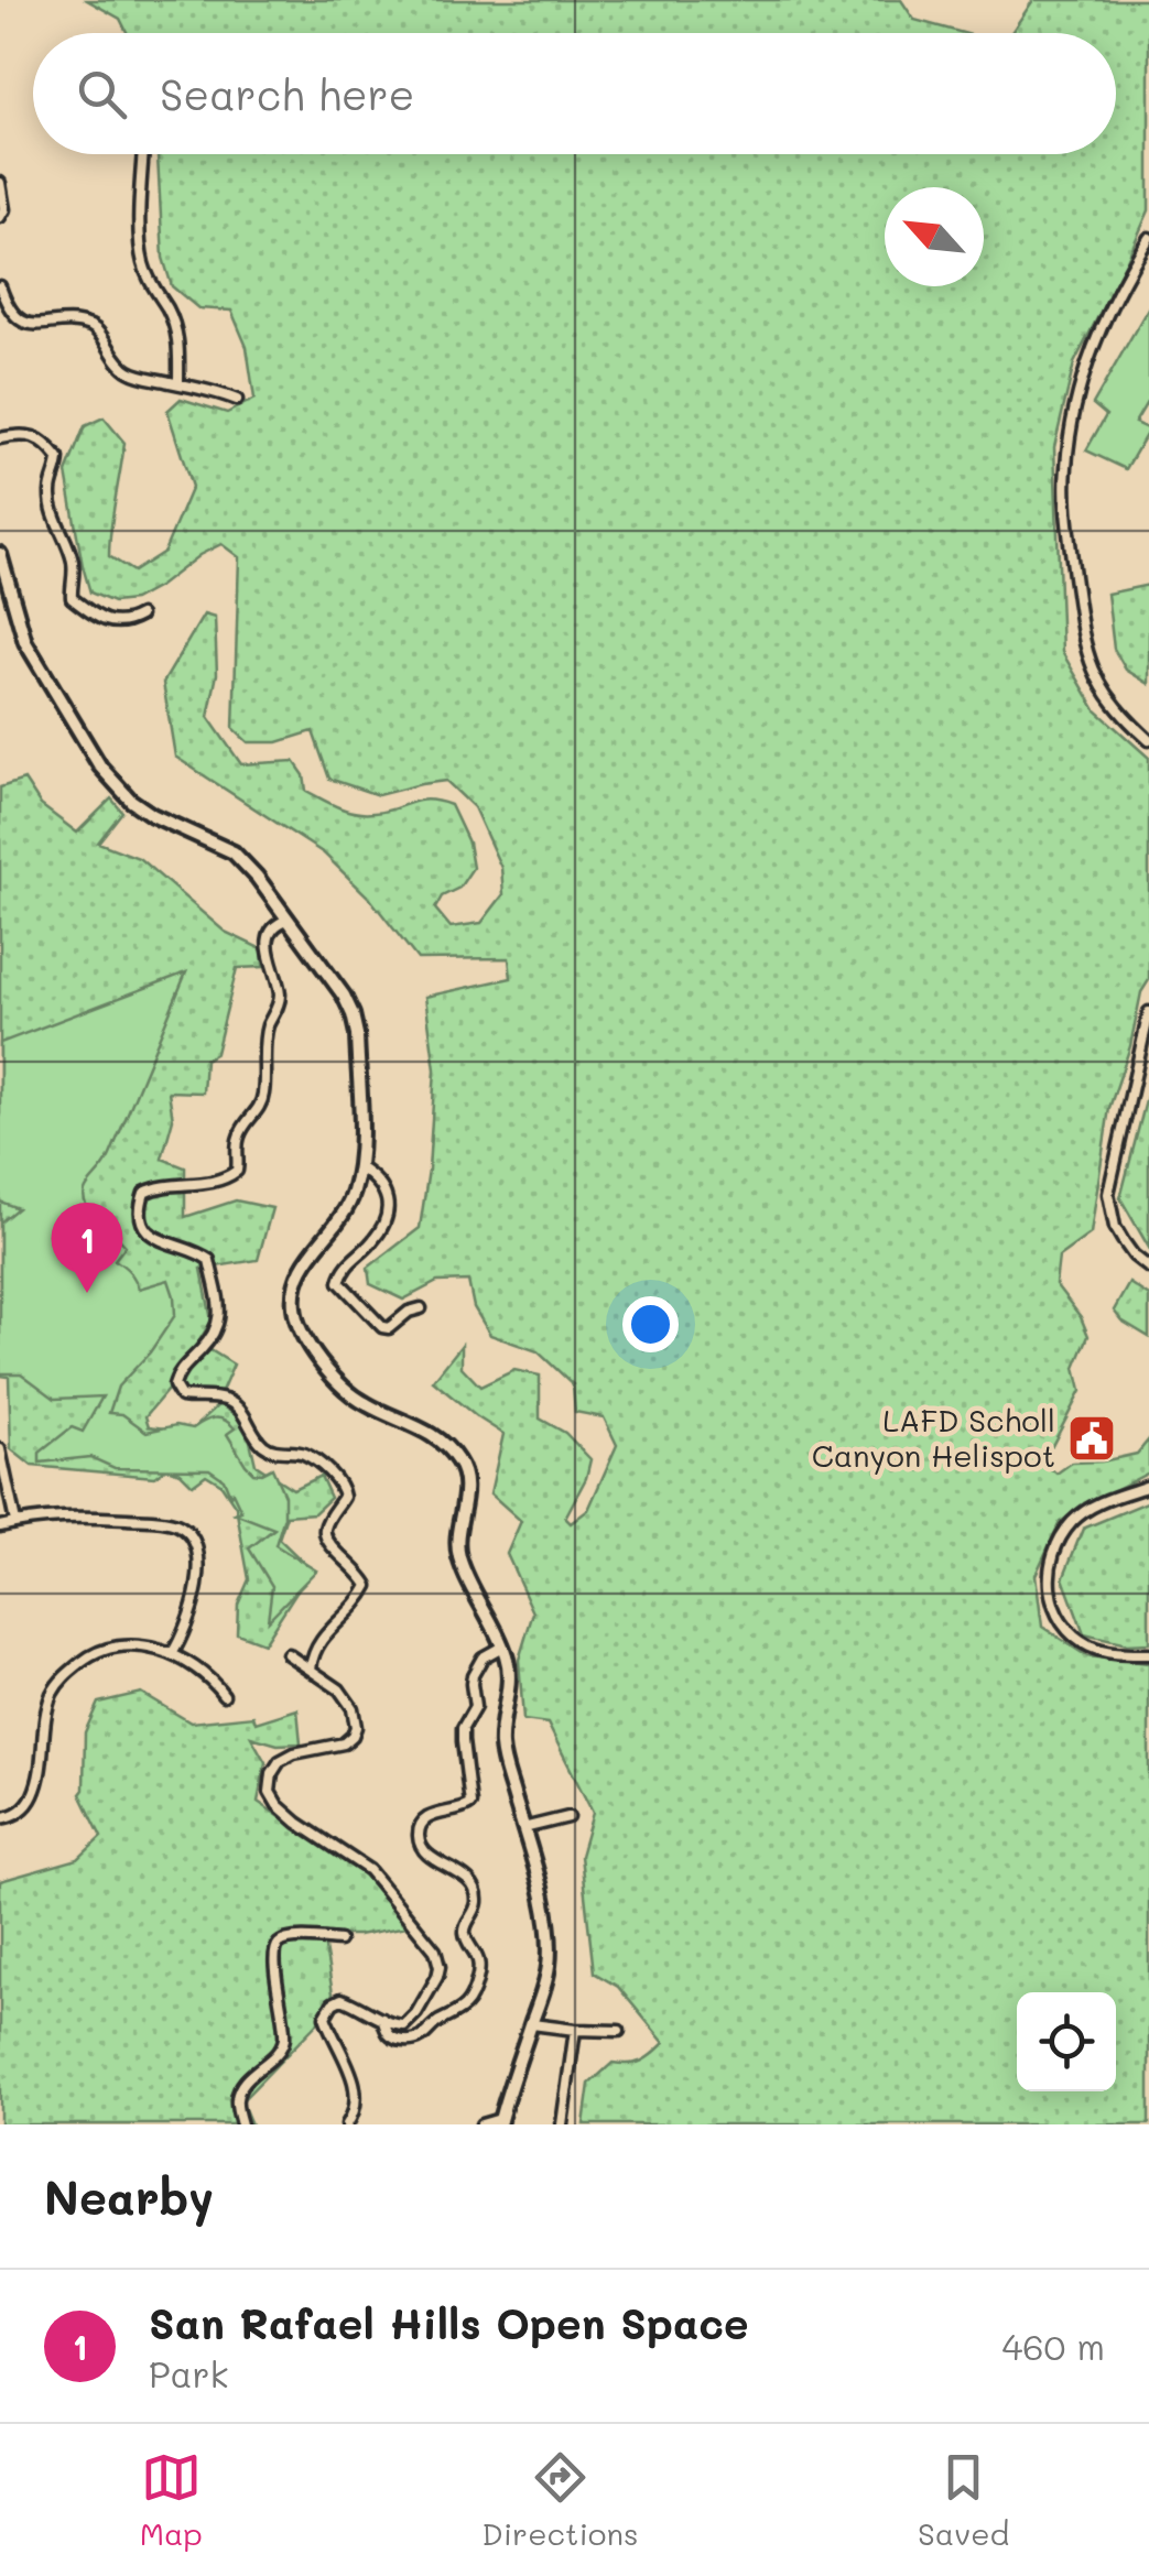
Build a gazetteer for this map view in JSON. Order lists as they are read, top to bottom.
{
  "places": {
    "public building": ["LAFD Scholl Canyon Helispot"]
  },
  "north": "top left",
  "page": {
    "search": "Search here",
    "pins": "1",
    "heading": "Nearby",
    "list": [
      {
        "mark": "1",
        "name": "San Rafael Hills Open Space",
        "note": "Park",
        "value": "460 m"
      }
    ],
    "nav": ["Map", "Directions", "Saved"]
  }
}
